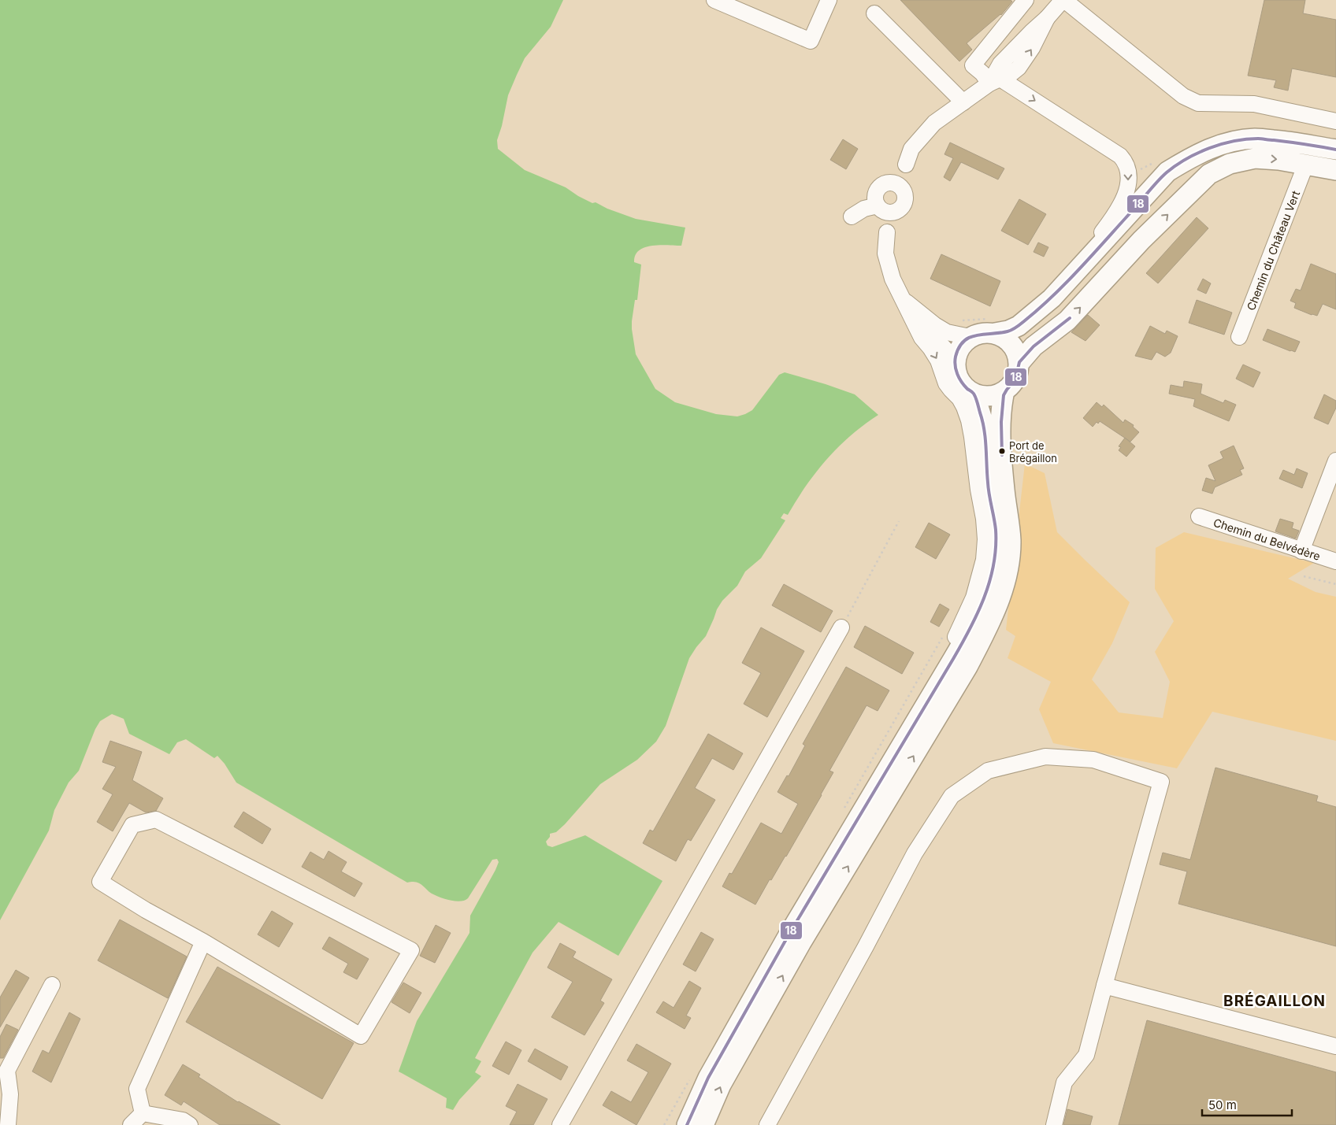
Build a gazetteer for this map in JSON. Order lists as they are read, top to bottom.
{
  "streets": {
    "street": ["Chemin du Château Vert", "Chemin du Belvédère"]
  },
  "districts": ["BRÉGAILLON"],
  "places": ["Port de Brégaillon"],
  "lines": ["transit line 18"],
  "scale_bar": "50 m"
}
